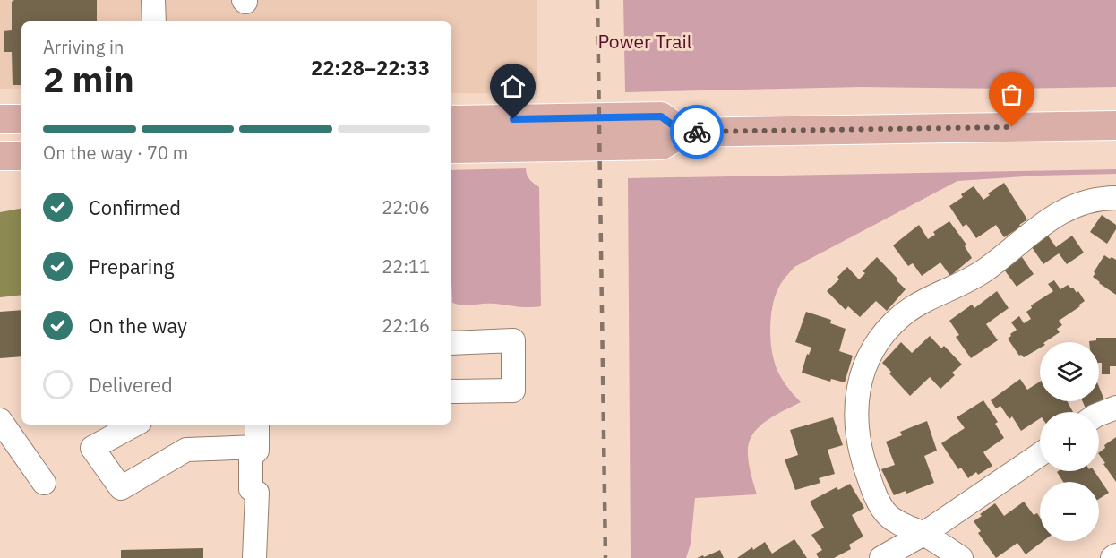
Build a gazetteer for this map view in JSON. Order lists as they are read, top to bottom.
{
  "parks": ["Power Trail"],
  "page": {
    "heading": ["2 min", "Arriving in", "22:28–22:33"],
    "bar": "On the way · 70 m",
    "list": [
      ["Confirmed", "22:06"],
      ["Preparing", "22:11"],
      ["On the way", "22:16"],
      "Delivered"
    ],
    "map_buttons": ["+", "−"]
  }
}
